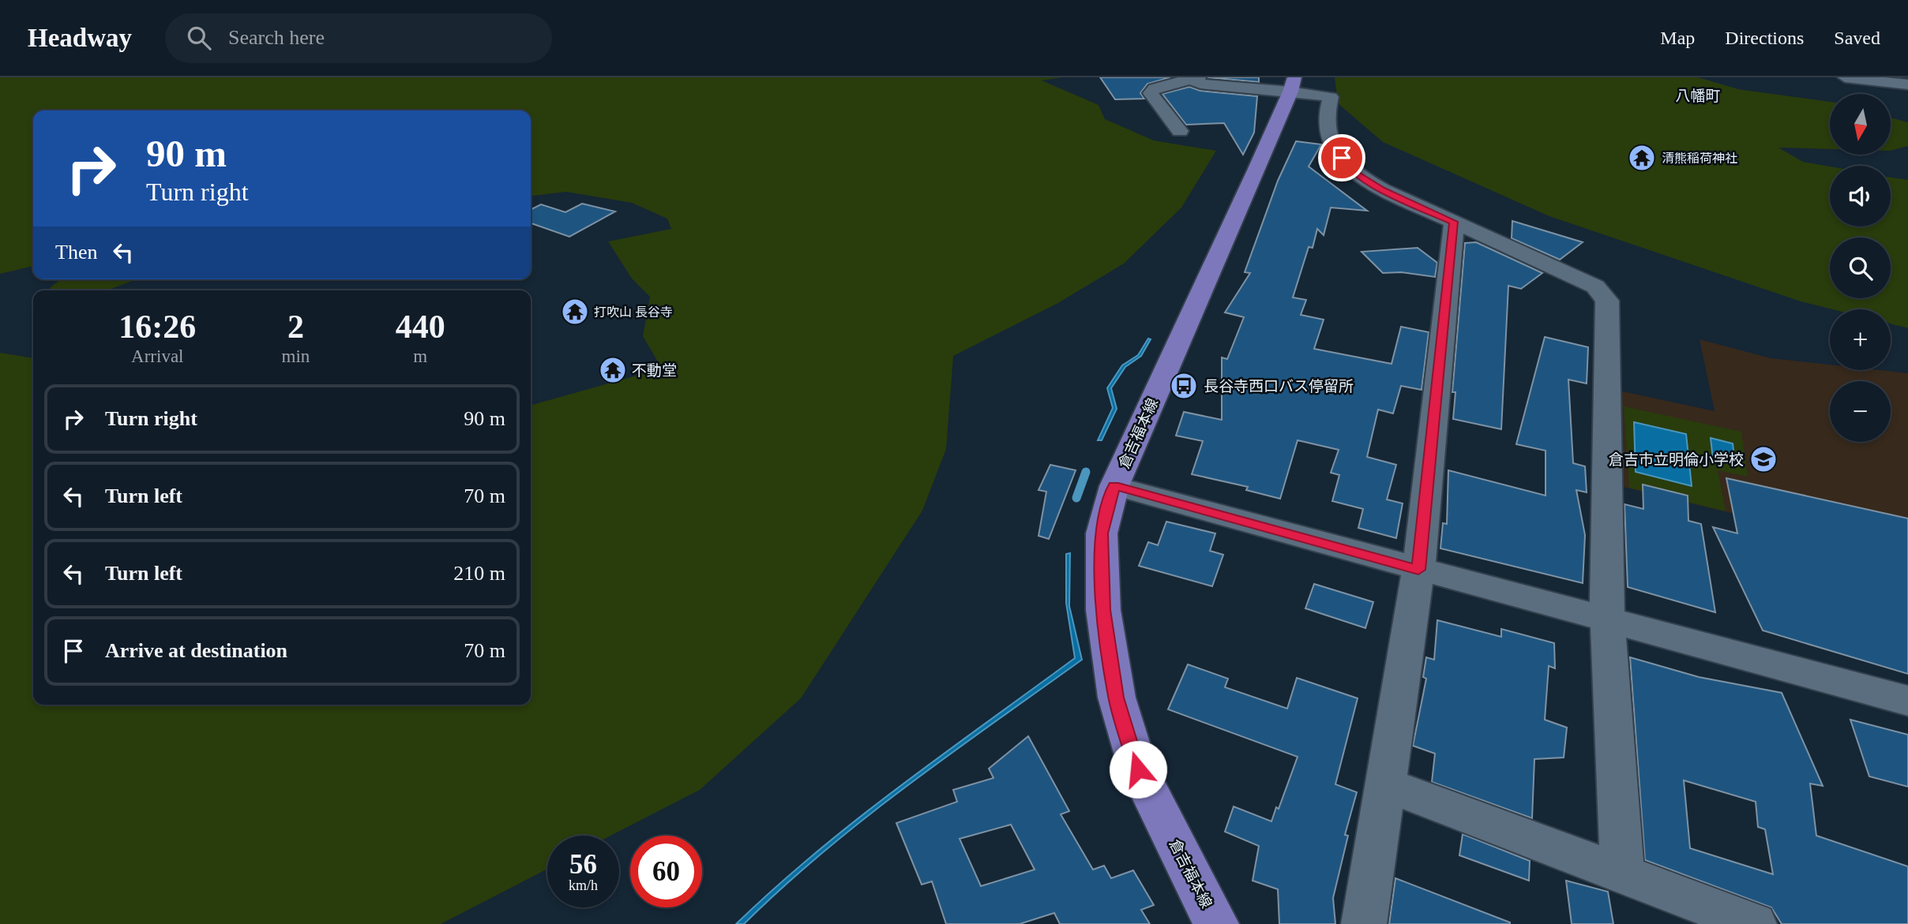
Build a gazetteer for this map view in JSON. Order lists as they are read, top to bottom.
{
  "streets": {
    "main road": ["倉吉福本線"]
  },
  "districts": ["八幡町"],
  "places": {
    "temple": ["清熊稲荷神社", "打吹山 長谷寺", "不動堂"],
    "bus stop": ["長谷寺西口バス停留所"],
    "school or university": ["倉吉市立明倫小学校"]
  },
  "north": "bottom",
  "page": {
    "header": "Headway",
    "search": "Search here",
    "nav": ["Map", "Directions", "Saved"],
    "map_buttons": ["+", "−"],
    "turn": ["90 m", "Turn right"],
    "then": "Then",
    "eta": [
      "16:26",
      "Arrival",
      "2",
      "min",
      "440",
      "m"
    ],
    "list": [
      {
        "name": "Turn right",
        "value": "90 m"
      },
      {
        "name": "Turn left",
        "value": "70 m"
      },
      {
        "name": "Turn left",
        "value": "210 m"
      },
      {
        "name": "Arrive at destination",
        "value": "70 m"
      }
    ],
    "speed": "56 km/h",
    "limit": "60"
  }
}
